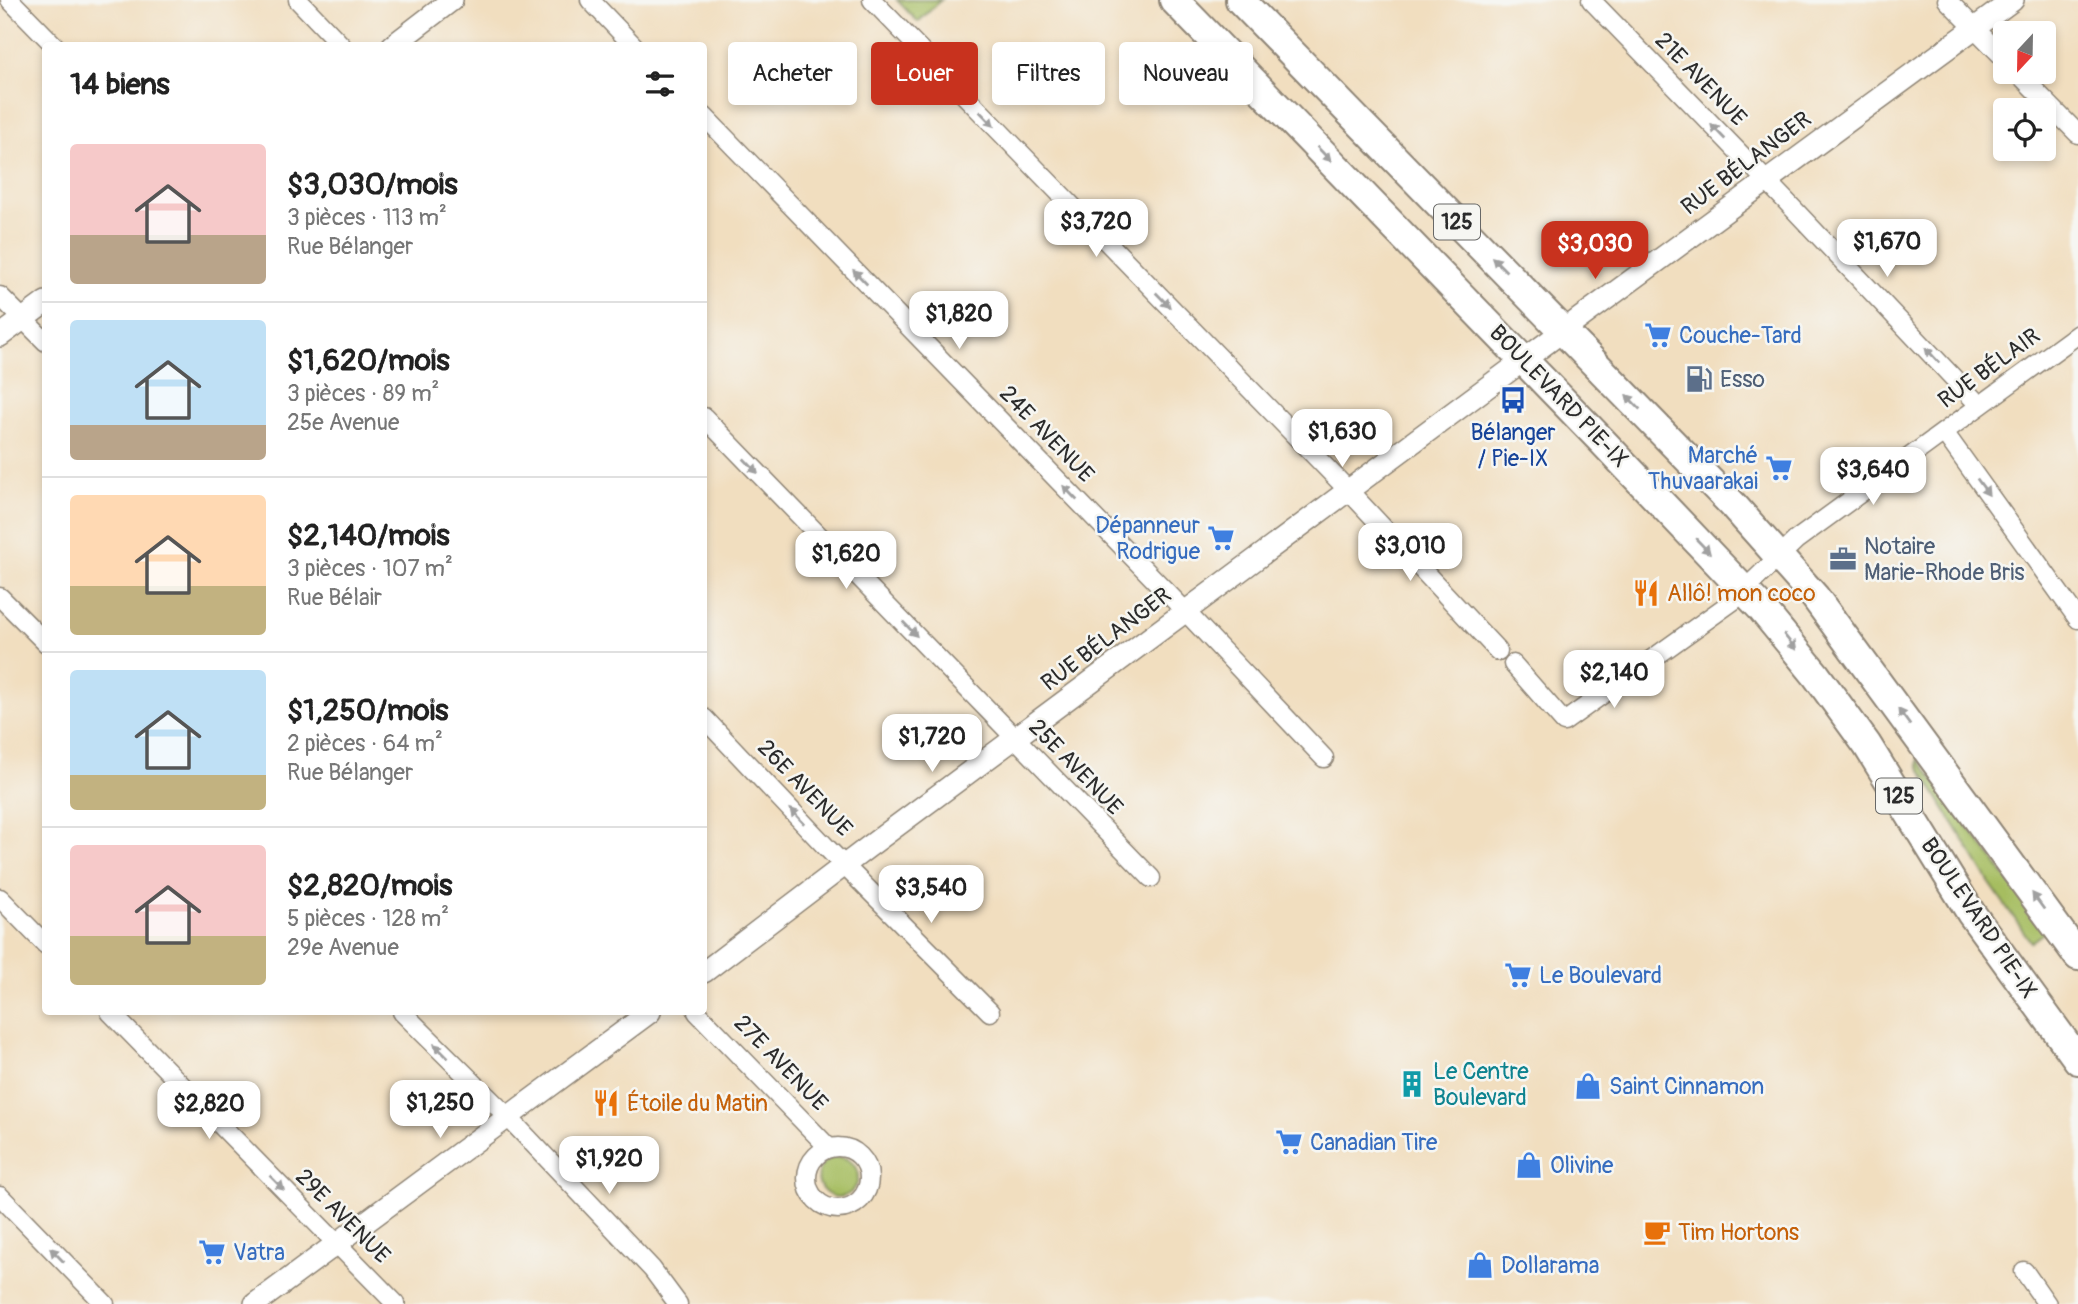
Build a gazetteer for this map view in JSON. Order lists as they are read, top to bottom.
{
  "streets": {
    "main road": ["125", "BOULEVARD PIE-IX"],
    "street": [
      "21E AVENUE",
      "RUE BÉLANGER",
      "RUE BÉLAIR",
      "24E AVENUE",
      "25E AVENUE",
      "26E AVENUE",
      "27E AVENUE",
      "29E AVENUE"
    ]
  },
  "crossings": [
    ["21E AVENUE", "RUE BÉLANGER"],
    ["21E AVENUE", "RUE BÉLAIR"],
    ["RUE BÉLANGER", "125"],
    ["RUE BÉLANGER", "BOULEVARD PIE-IX"],
    ["RUE BÉLANGER", "24E AVENUE"],
    ["RUE BÉLANGER", "25E AVENUE"],
    ["RUE BÉLANGER", "26E AVENUE"],
    ["125", "RUE BÉLAIR"],
    ["RUE BÉLAIR", "BOULEVARD PIE-IX"]
  ],
  "one_way": [
    "21E AVENUE",
    "24E AVENUE",
    "25E AVENUE",
    "26E AVENUE",
    "29E AVENUE"
  ],
  "places": {
    "supermarket": [
      "Couche-Tard",
      "Marché Thuvaarakai",
      "Dépanneur Rodrigue",
      "Le Boulevard",
      "Canadian Tire",
      "Vatra"
    ],
    "fuel station": ["Esso"],
    "bus stop": ["Bélanger / Pie-IX"],
    "office": ["Notaire Marie-Rhode Bris"],
    "restaurant": ["Allô! mon coco", "Étoile du Matin"],
    "building": ["Le Centre Boulevard"],
    "shop": ["Saint Cinnamon", "Olivine", "Dollarama"],
    "cafe": ["Tim Hortons"]
  },
  "north": "bottom",
  "page": {
    "chip": [
      "Acheter",
      "Louer",
      "Filtres",
      "Nouveau"
    ],
    "heading": "14 biens",
    "list": [
      {
        "name": "$3,030/mois",
        "note": "3 pièces · 113 m² · Rue Bélanger"
      },
      {
        "name": "$1,620/mois",
        "note": "3 pièces · 89 m² · 25e Avenue"
      },
      {
        "name": "$2,140/mois",
        "note": "3 pièces · 107 m² · Rue Bélair"
      },
      {
        "name": "$1,250/mois",
        "note": "2 pièces · 64 m² · Rue Bélanger"
      },
      {
        "name": "$2,820/mois",
        "note": "5 pièces · 128 m² · 29e Avenue"
      }
    ],
    "price": [
      "$3,720",
      "$1,670",
      "$3,030",
      "$1,820",
      "$1,630",
      "$3,640",
      "$3,010",
      "$1,620",
      "$2,140",
      "$1,720",
      "$3,540",
      "$1,250",
      "$2,820",
      "$1,920"
    ]
  }
}
